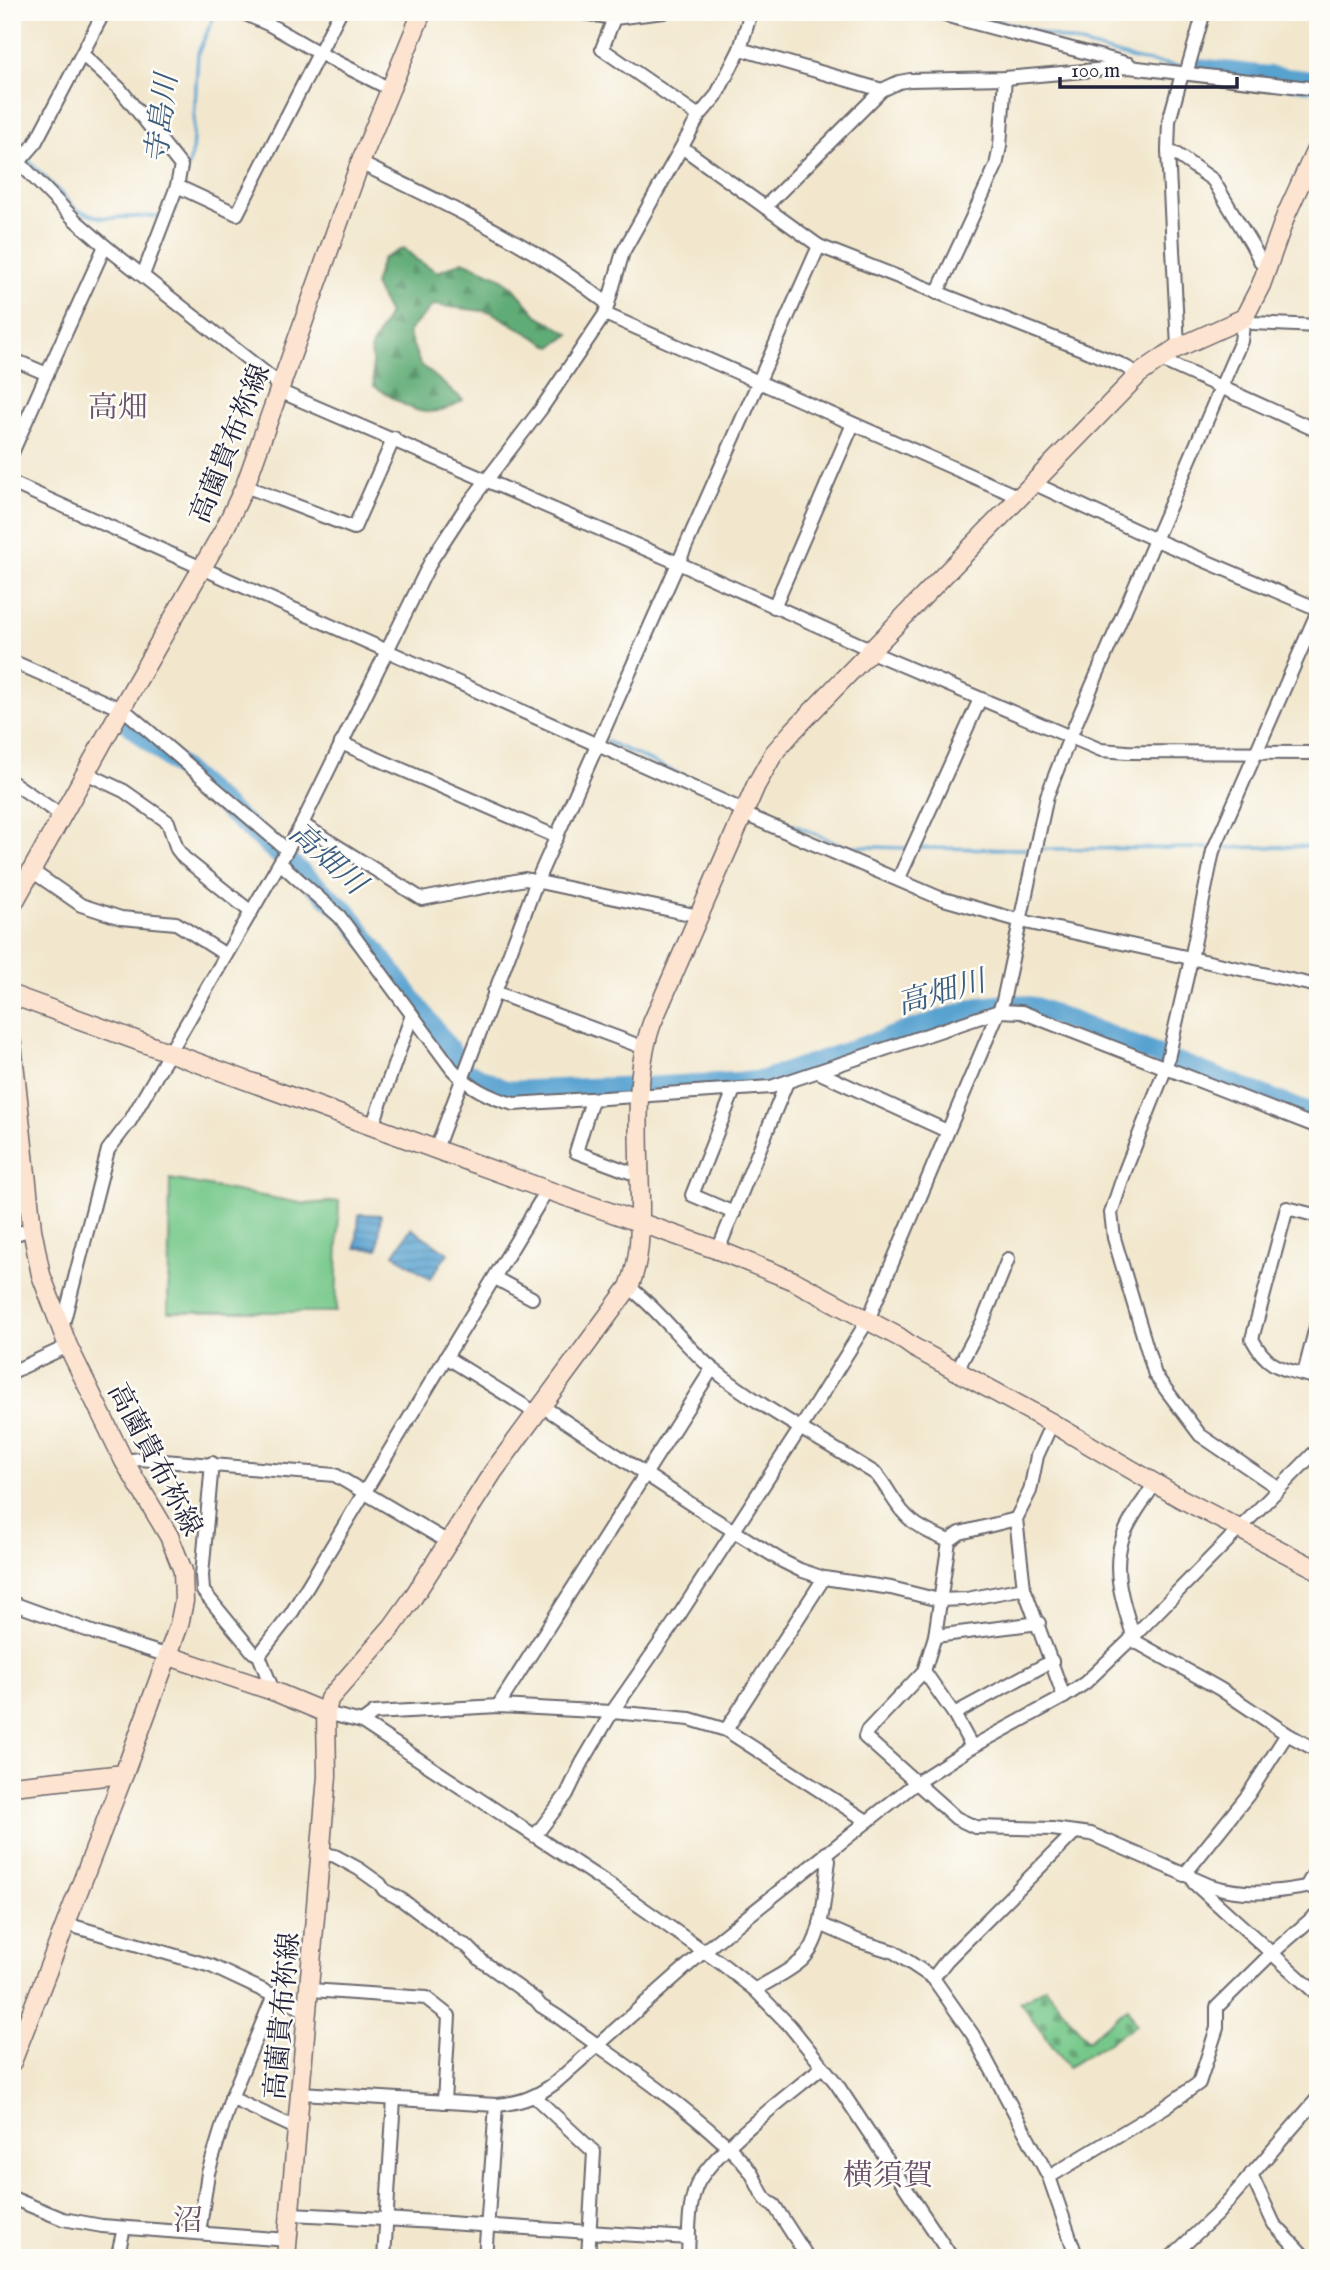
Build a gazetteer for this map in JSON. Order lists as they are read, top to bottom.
{
  "streets": {
    "street": ["高薗貴布祢線"]
  },
  "districts": ["高畑", "横須賀", "沼"],
  "water": ["寺島川", "高畑川"],
  "scale_bar": "100 m"
}
